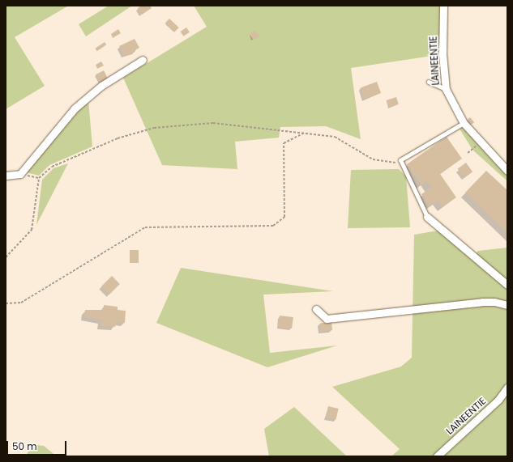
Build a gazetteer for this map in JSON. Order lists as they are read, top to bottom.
{
  "streets": {
    "street": ["LAINEENTIE"]
  },
  "scale_bar": "50 m"
}
